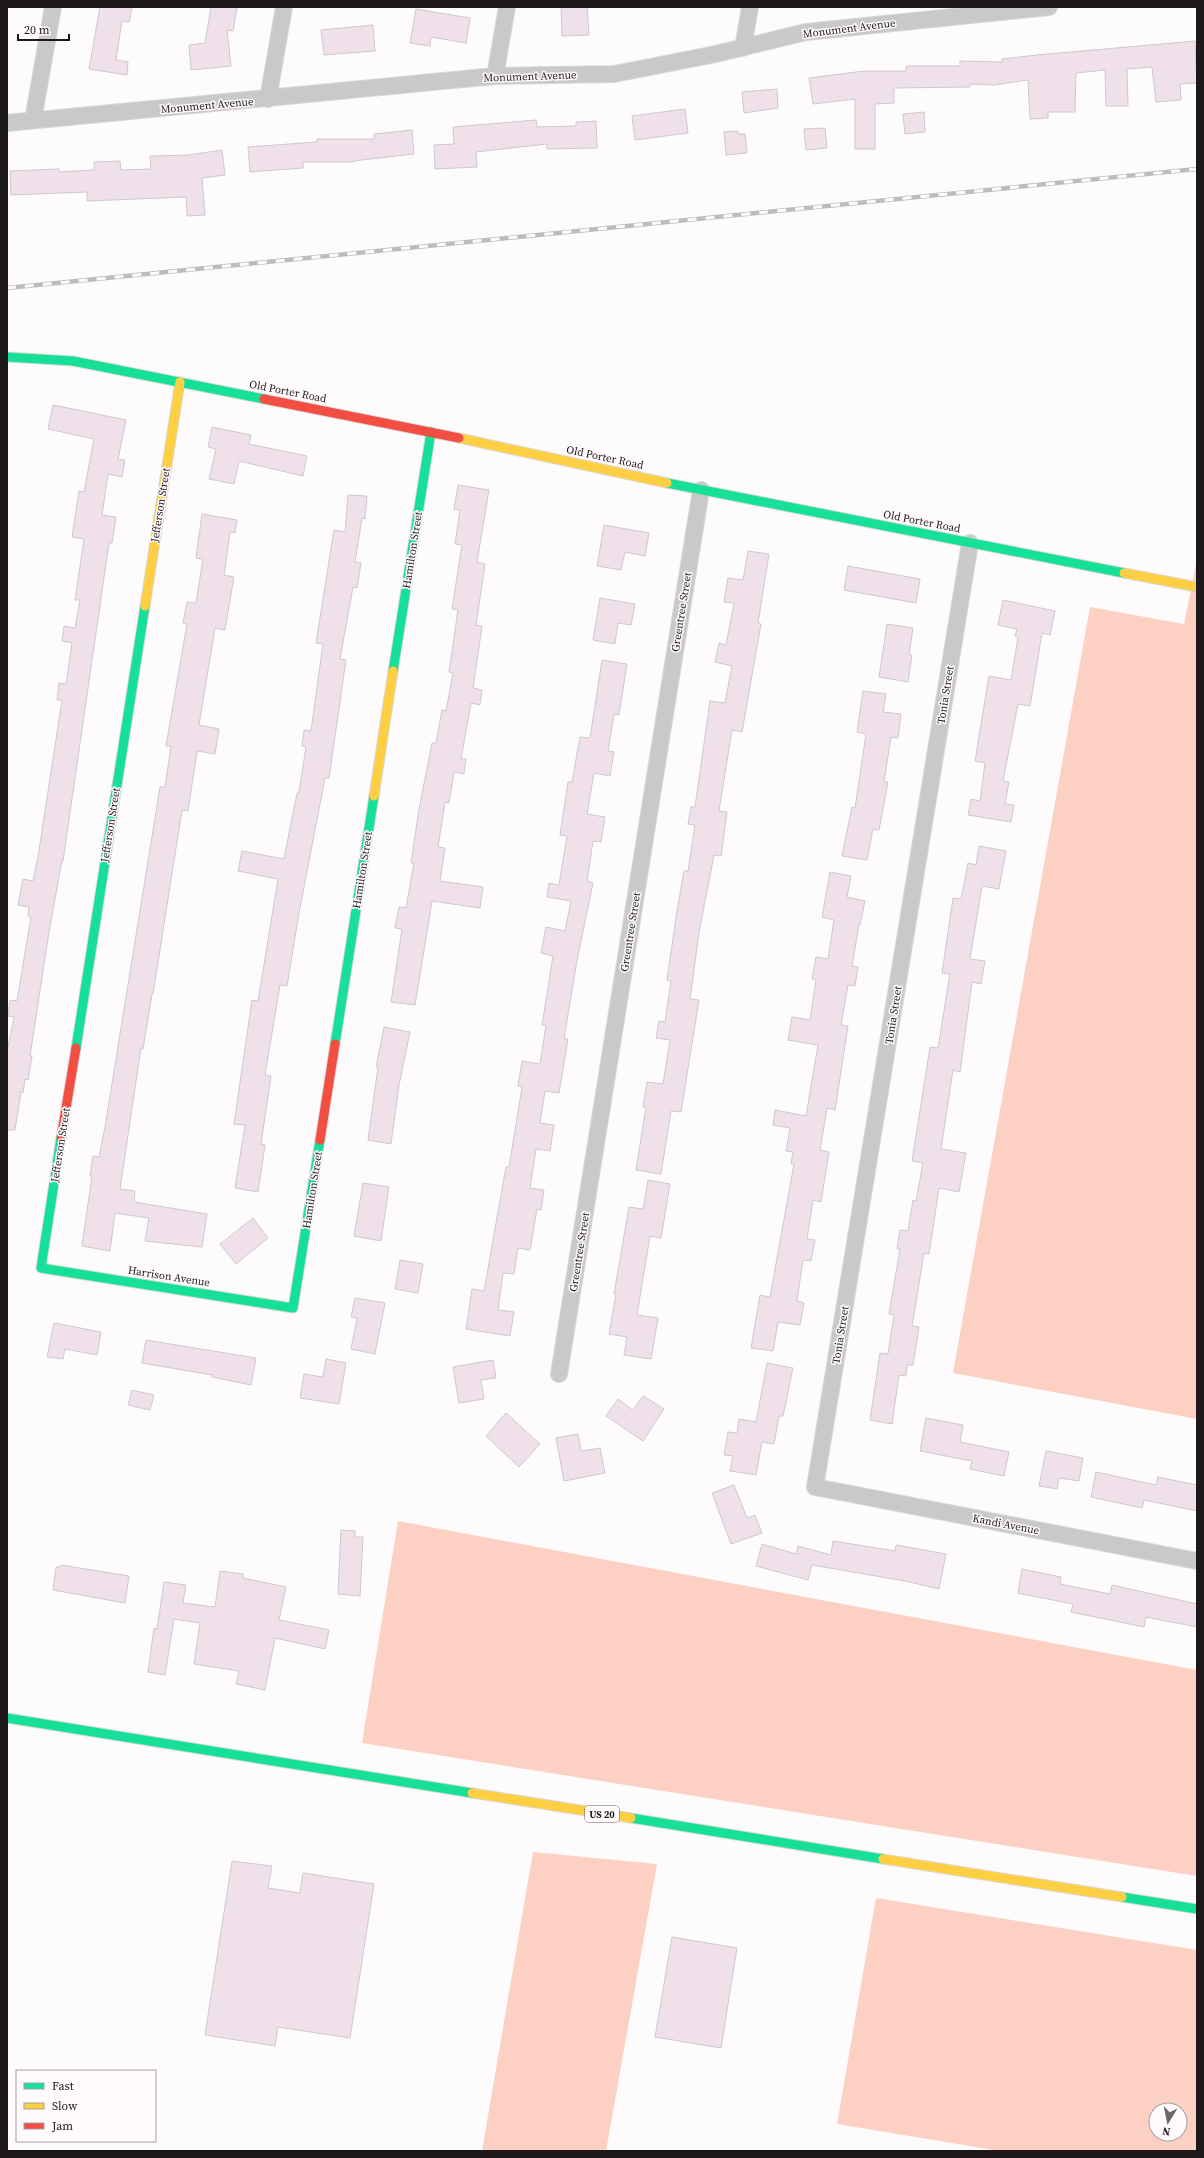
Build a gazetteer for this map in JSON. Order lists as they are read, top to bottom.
{
  "streets": {
    "street": [
      "Monument Avenue",
      "Old Porter Road",
      "Jefferson Street",
      "Hamilton Street",
      "Greentree Street",
      "Tonia Street",
      "Harrison Avenue",
      "Kandi Avenue",
      "US 20"
    ]
  },
  "crossings": [
    ["Old Porter Road", "Jefferson Street"],
    ["Old Porter Road", "Hamilton Street"],
    ["Old Porter Road", "Greentree Street"],
    ["Old Porter Road", "Tonia Street"],
    ["Jefferson Street", "Harrison Avenue"],
    ["Hamilton Street", "Harrison Avenue"],
    ["Tonia Street", "Kandi Avenue"]
  ],
  "legend": ["Fast", "Slow", "Jam"],
  "scale_bar": "20 m",
  "north": "bottom"
}
